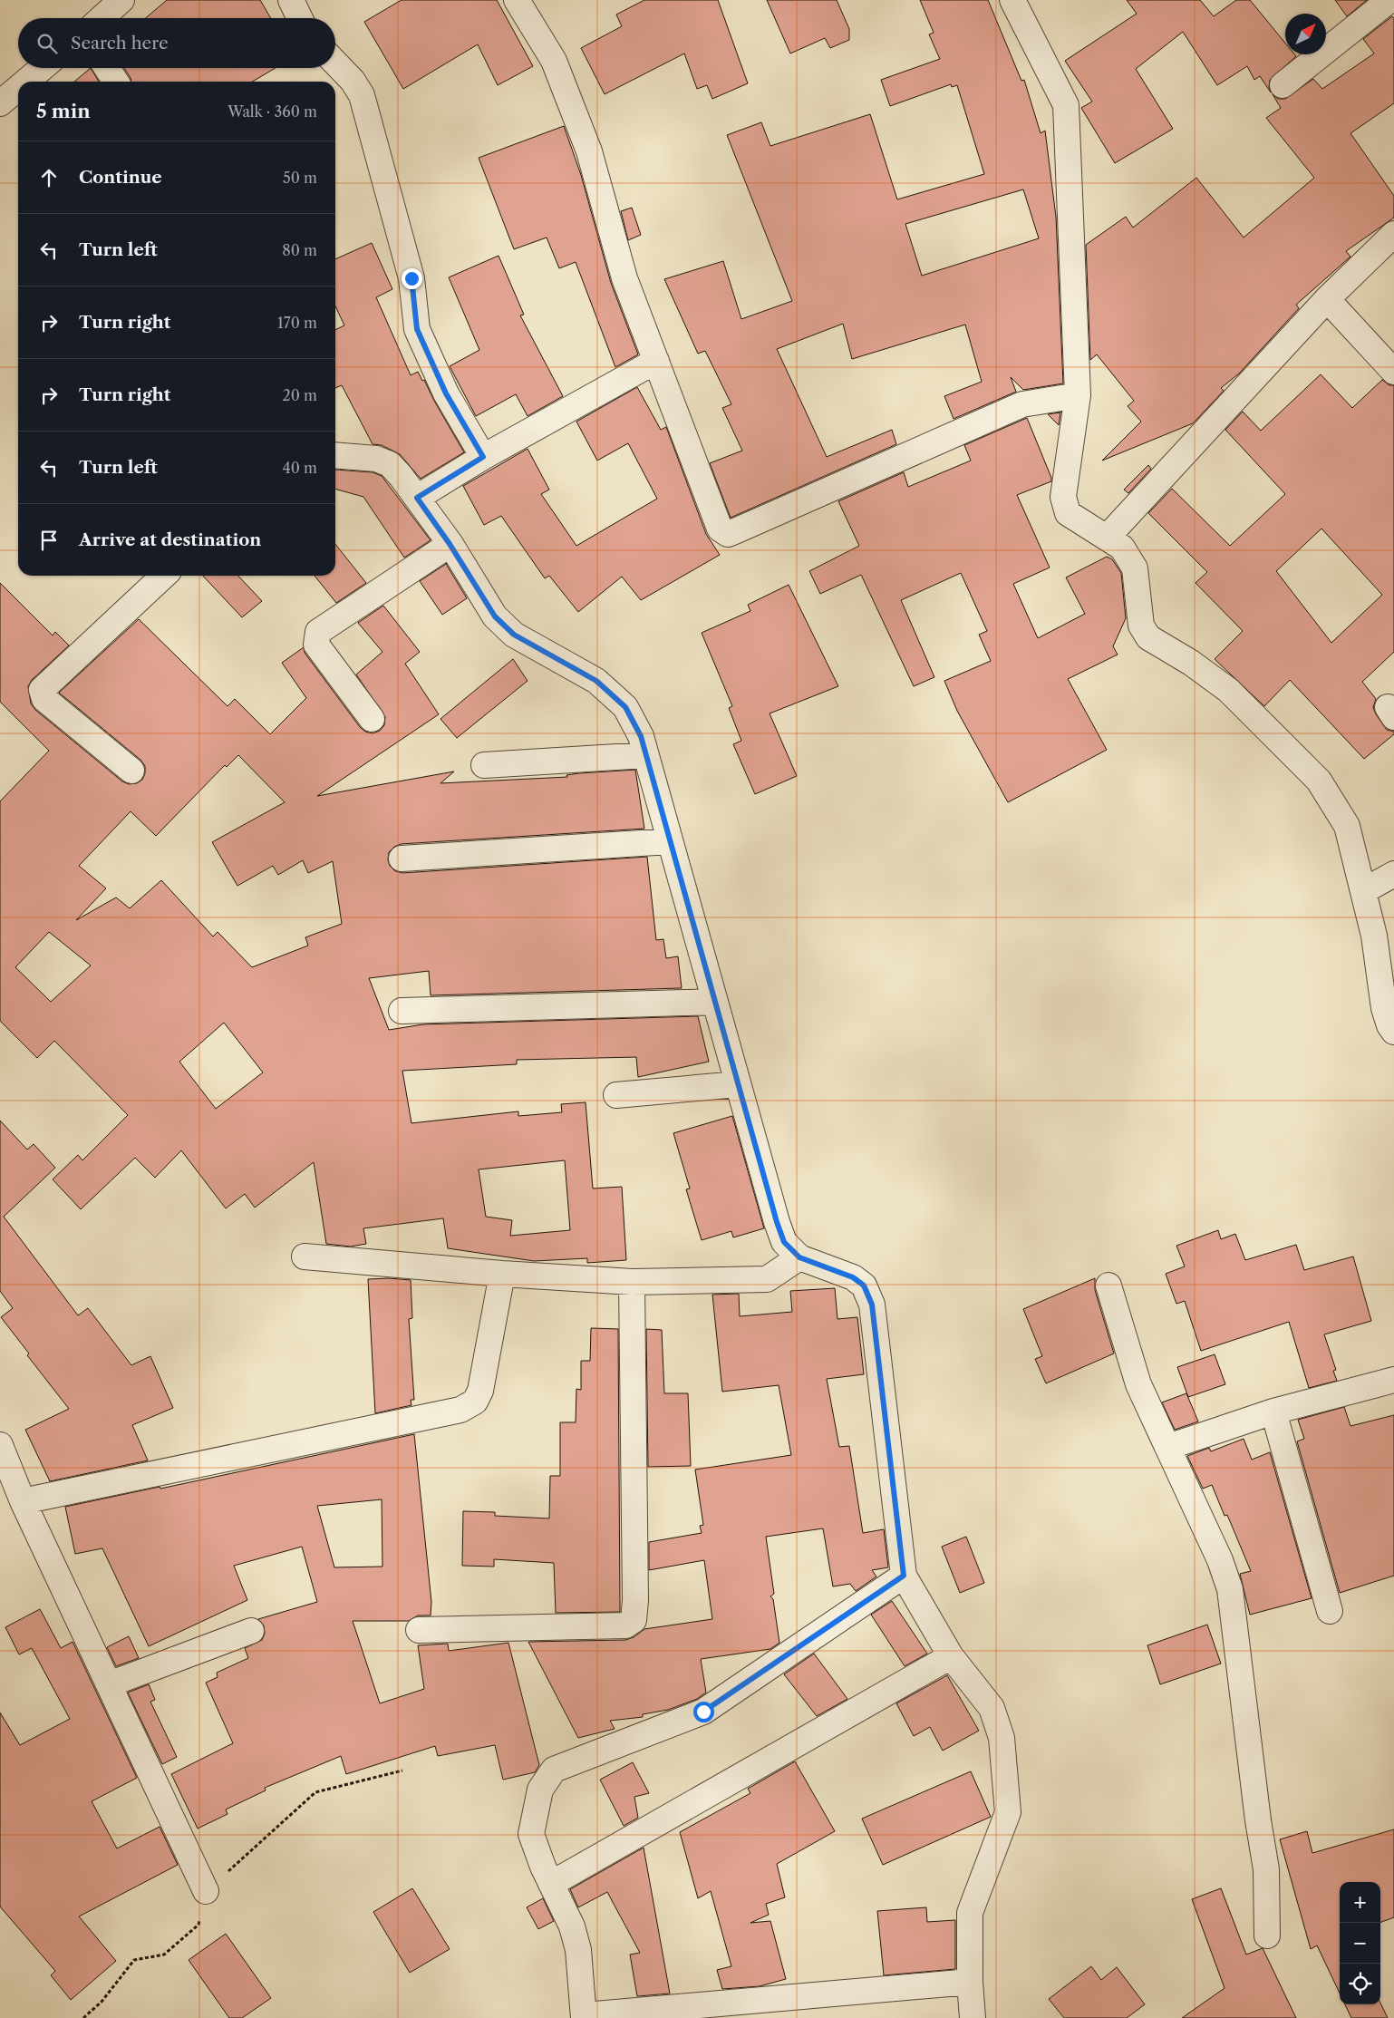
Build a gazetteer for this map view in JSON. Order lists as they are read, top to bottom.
{
  "north": "top right",
  "page": {
    "search": "Search here",
    "heading": ["5 min", "Walk · 360 m"],
    "list": [
      ["Continue", "50 m"],
      ["Turn left", "80 m"],
      ["Turn right", "170 m"],
      ["Turn right", "20 m"],
      ["Turn left", "40 m"],
      "Arrive at destination"
    ],
    "map_buttons": ["+", "−"]
  }
}
